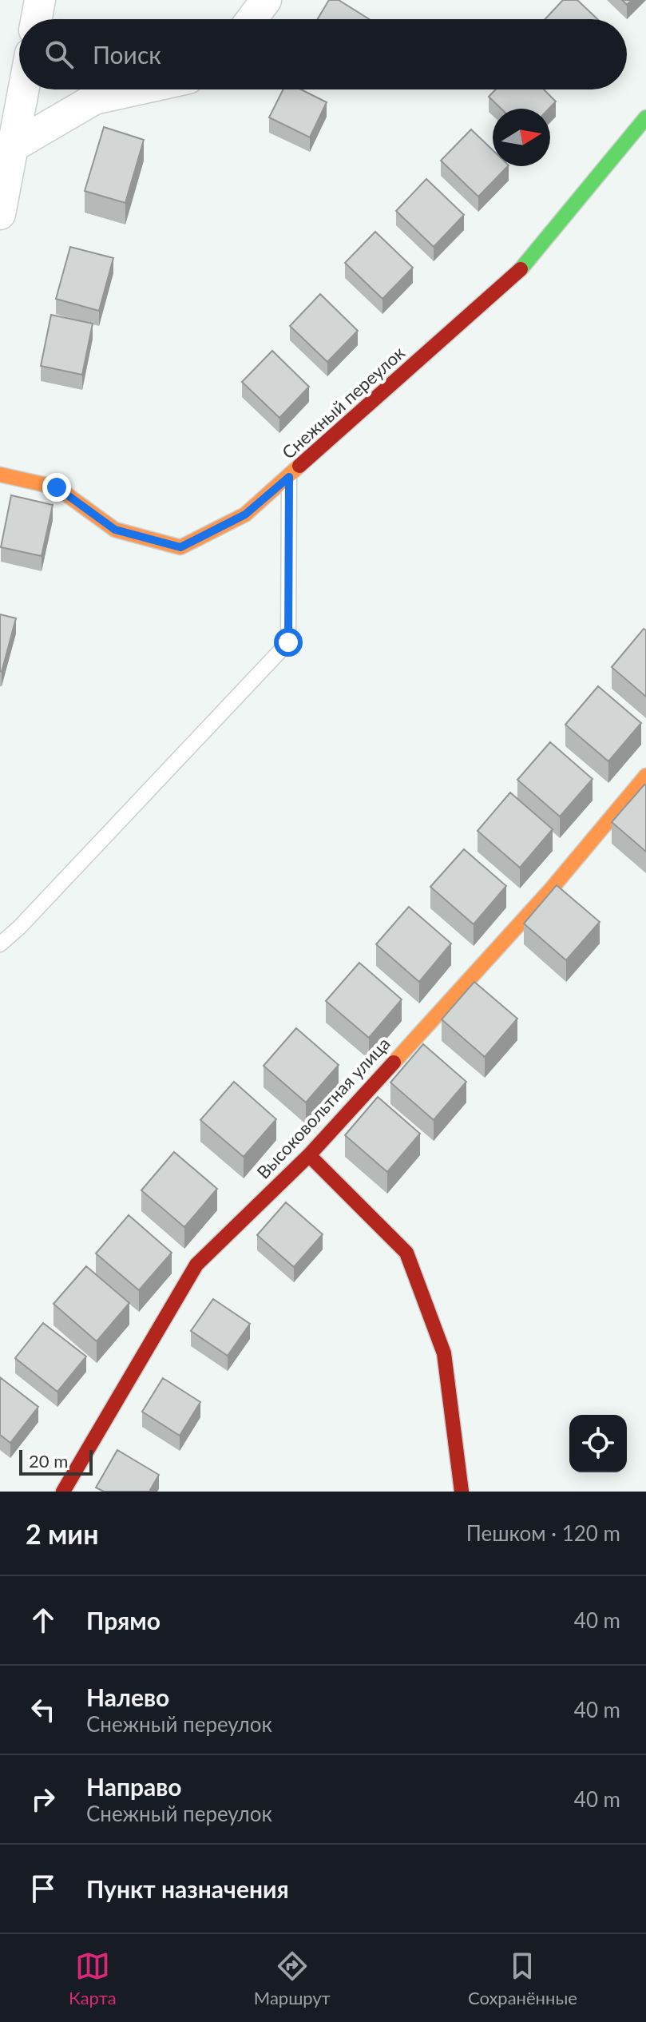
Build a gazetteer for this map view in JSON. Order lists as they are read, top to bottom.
{
  "streets": {
    "street": ["Снежный переулок", "Высоковольтная улица"]
  },
  "scale_bar": "20 m",
  "north": "right",
  "page": {
    "search": "Поиск",
    "scale": "20 m",
    "heading": ["2 мин", "Пешком · 120 m"],
    "list": [
      ["Прямо", "40 m"],
      ["Налево", "Снежный переулок", "40 m"],
      ["Направо", "Снежный переулок", "40 m"],
      "Пункт назначения"
    ],
    "nav": ["Карта", "Маршрут", "Сохранённые"]
  }
}
